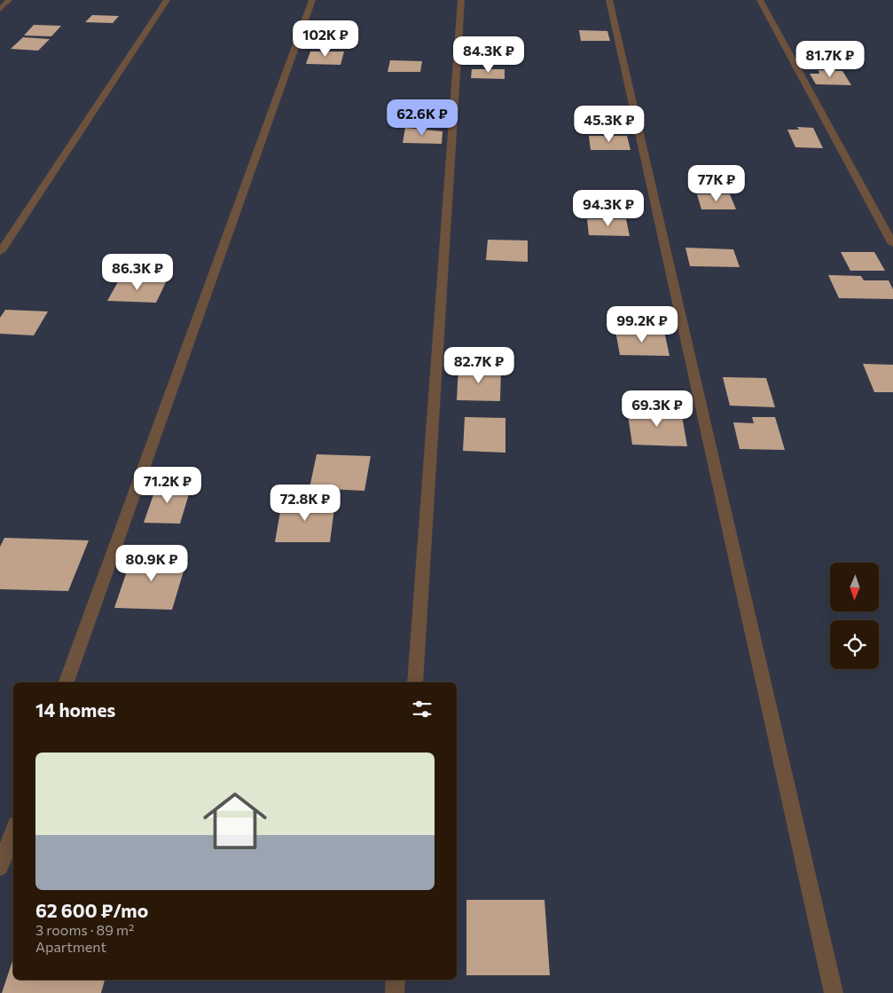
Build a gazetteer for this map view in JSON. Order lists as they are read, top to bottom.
{
  "north": "bottom",
  "page": {
    "price": [
      "102K ₽",
      "84.3K ₽",
      "81.7K ₽",
      "62.6K ₽",
      "45.3K ₽",
      "77K ₽",
      "94.3K ₽",
      "86.3K ₽",
      "99.2K ₽",
      "82.7K ₽",
      "69.3K ₽",
      "71.2K ₽",
      "72.8K ₽",
      "80.9K ₽"
    ],
    "heading": "14 homes",
    "list": [
      {
        "name": "62 600 ₽/mo",
        "note": "3 rooms · 89 m² · Apartment"
      }
    ]
  }
}
